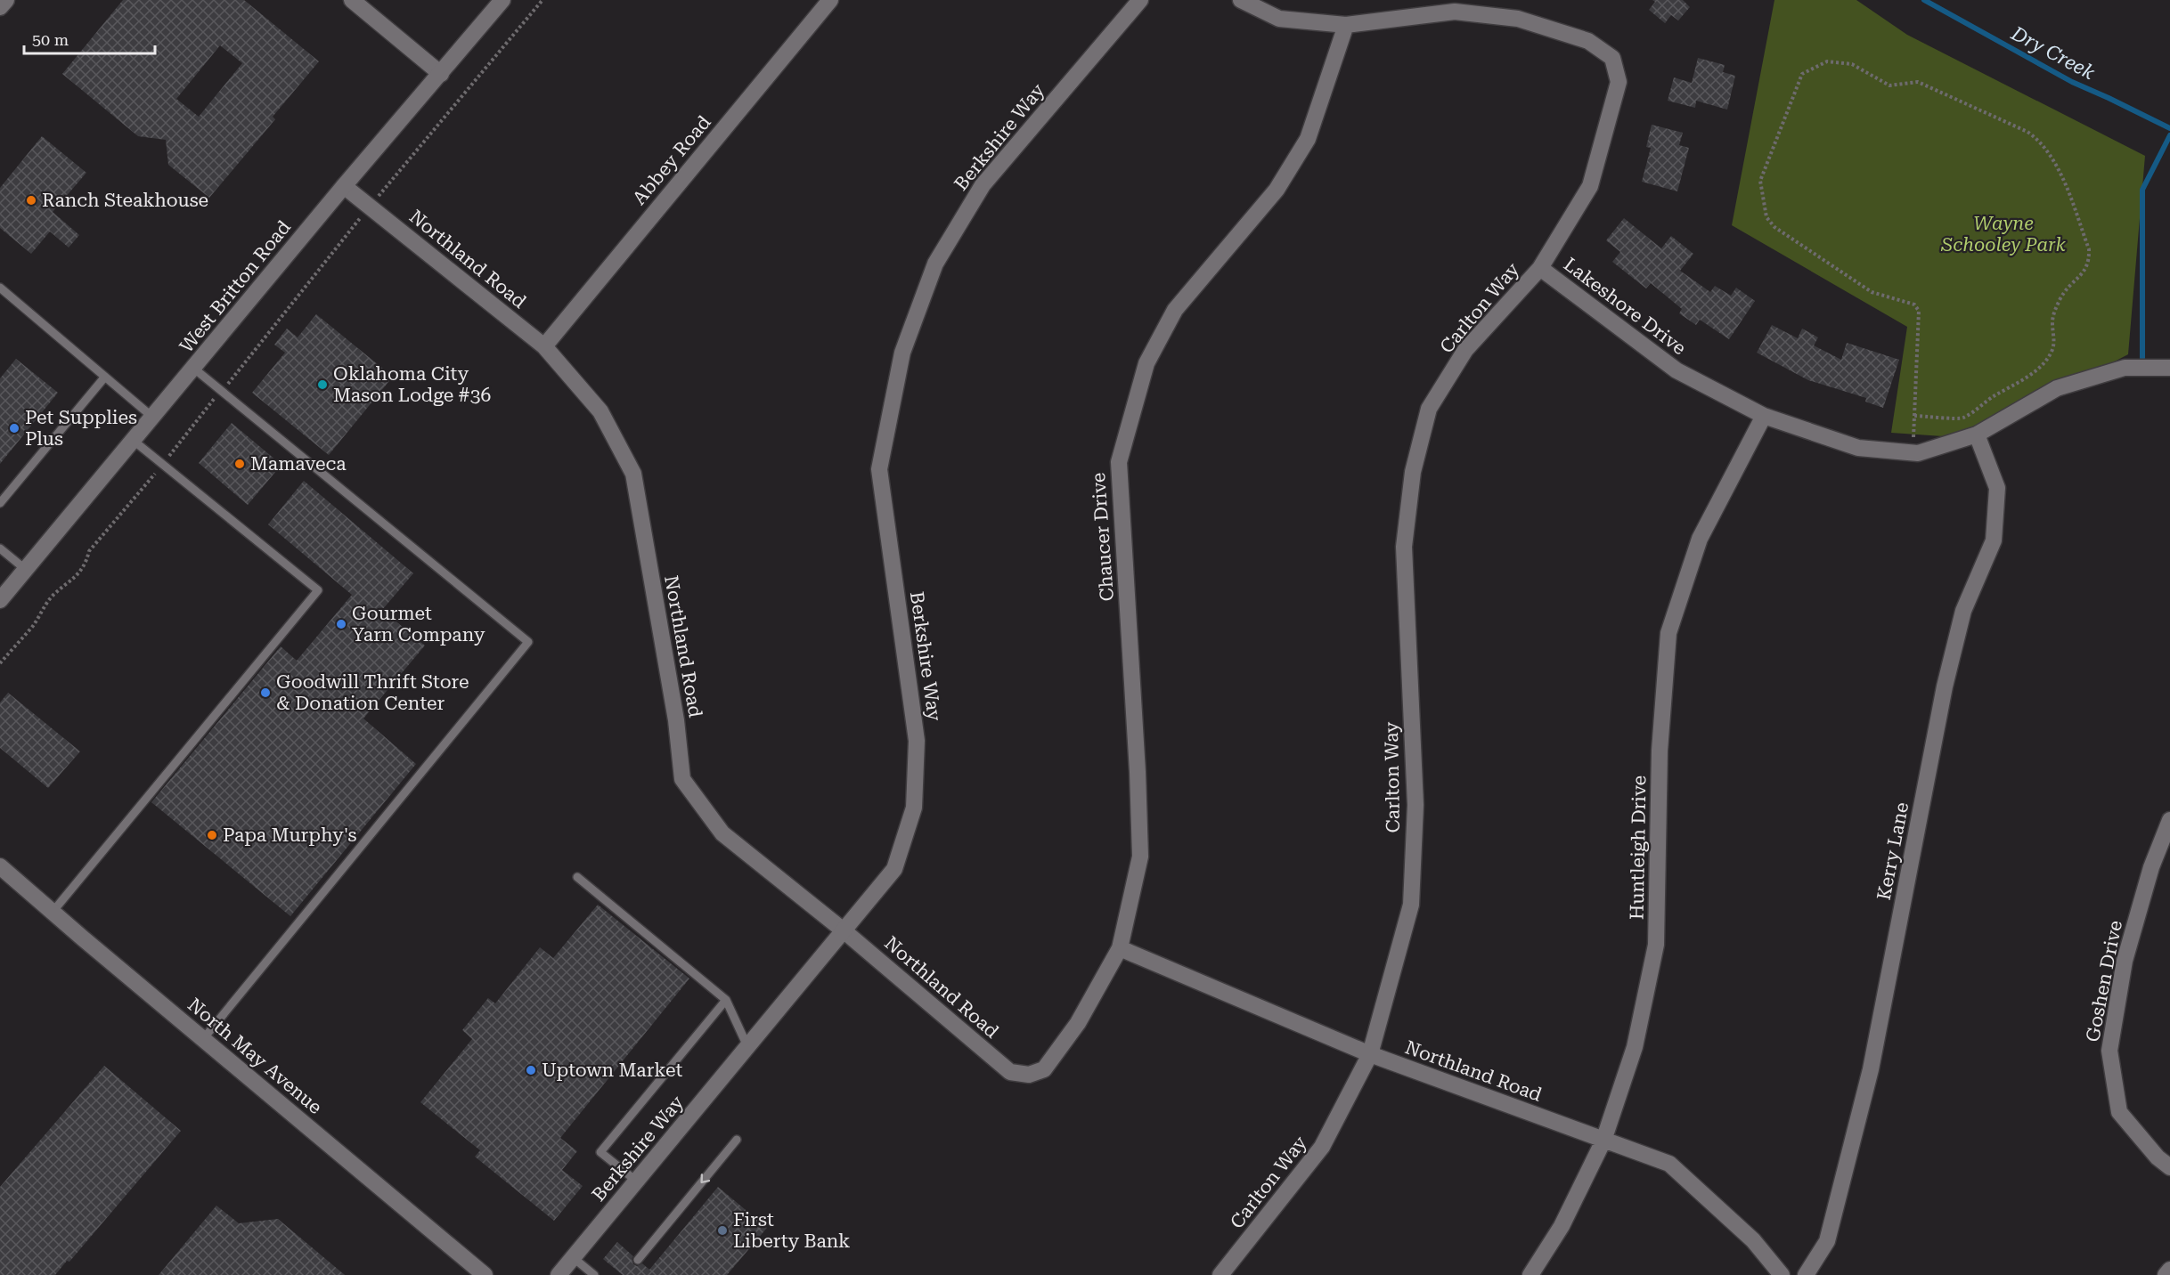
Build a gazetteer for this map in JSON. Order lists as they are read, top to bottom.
{
  "streets": {
    "street": [
      "Berkshire Way",
      "Abbey Road",
      "Northland Road",
      "West Britton Road",
      "Lakeshore Drive",
      "Carlton Way",
      "Chaucer Drive",
      "Huntleigh Drive",
      "Kerry Lane",
      "Goshen Drive",
      "North May Avenue"
    ]
  },
  "crossings": [
    ["Berkshire Way", "Northland Road"],
    ["Abbey Road", "Northland Road"],
    ["Northland Road", "West Britton Road"],
    ["Northland Road", "Carlton Way"],
    ["Northland Road", "Chaucer Drive"],
    ["Northland Road", "Huntleigh Drive"],
    ["Lakeshore Drive", "Carlton Way"],
    ["Lakeshore Drive", "Chaucer Drive"],
    ["Lakeshore Drive", "Huntleigh Drive"],
    ["Lakeshore Drive", "Kerry Lane"]
  ],
  "water": ["Dry Creek"],
  "parks": ["Wayne Schooley Park"],
  "places": [
    "Ranch Steakhouse",
    "Oklahoma City Mason Lodge #36",
    "Pet Supplies Plus",
    "Mamaveca",
    "Gourmet Yarn Company",
    "Goodwill Thrift Store & Donation Center",
    "Papa Murphy's",
    "Uptown Market",
    "First Liberty Bank"
  ],
  "scale_bar": "50 m"
}
